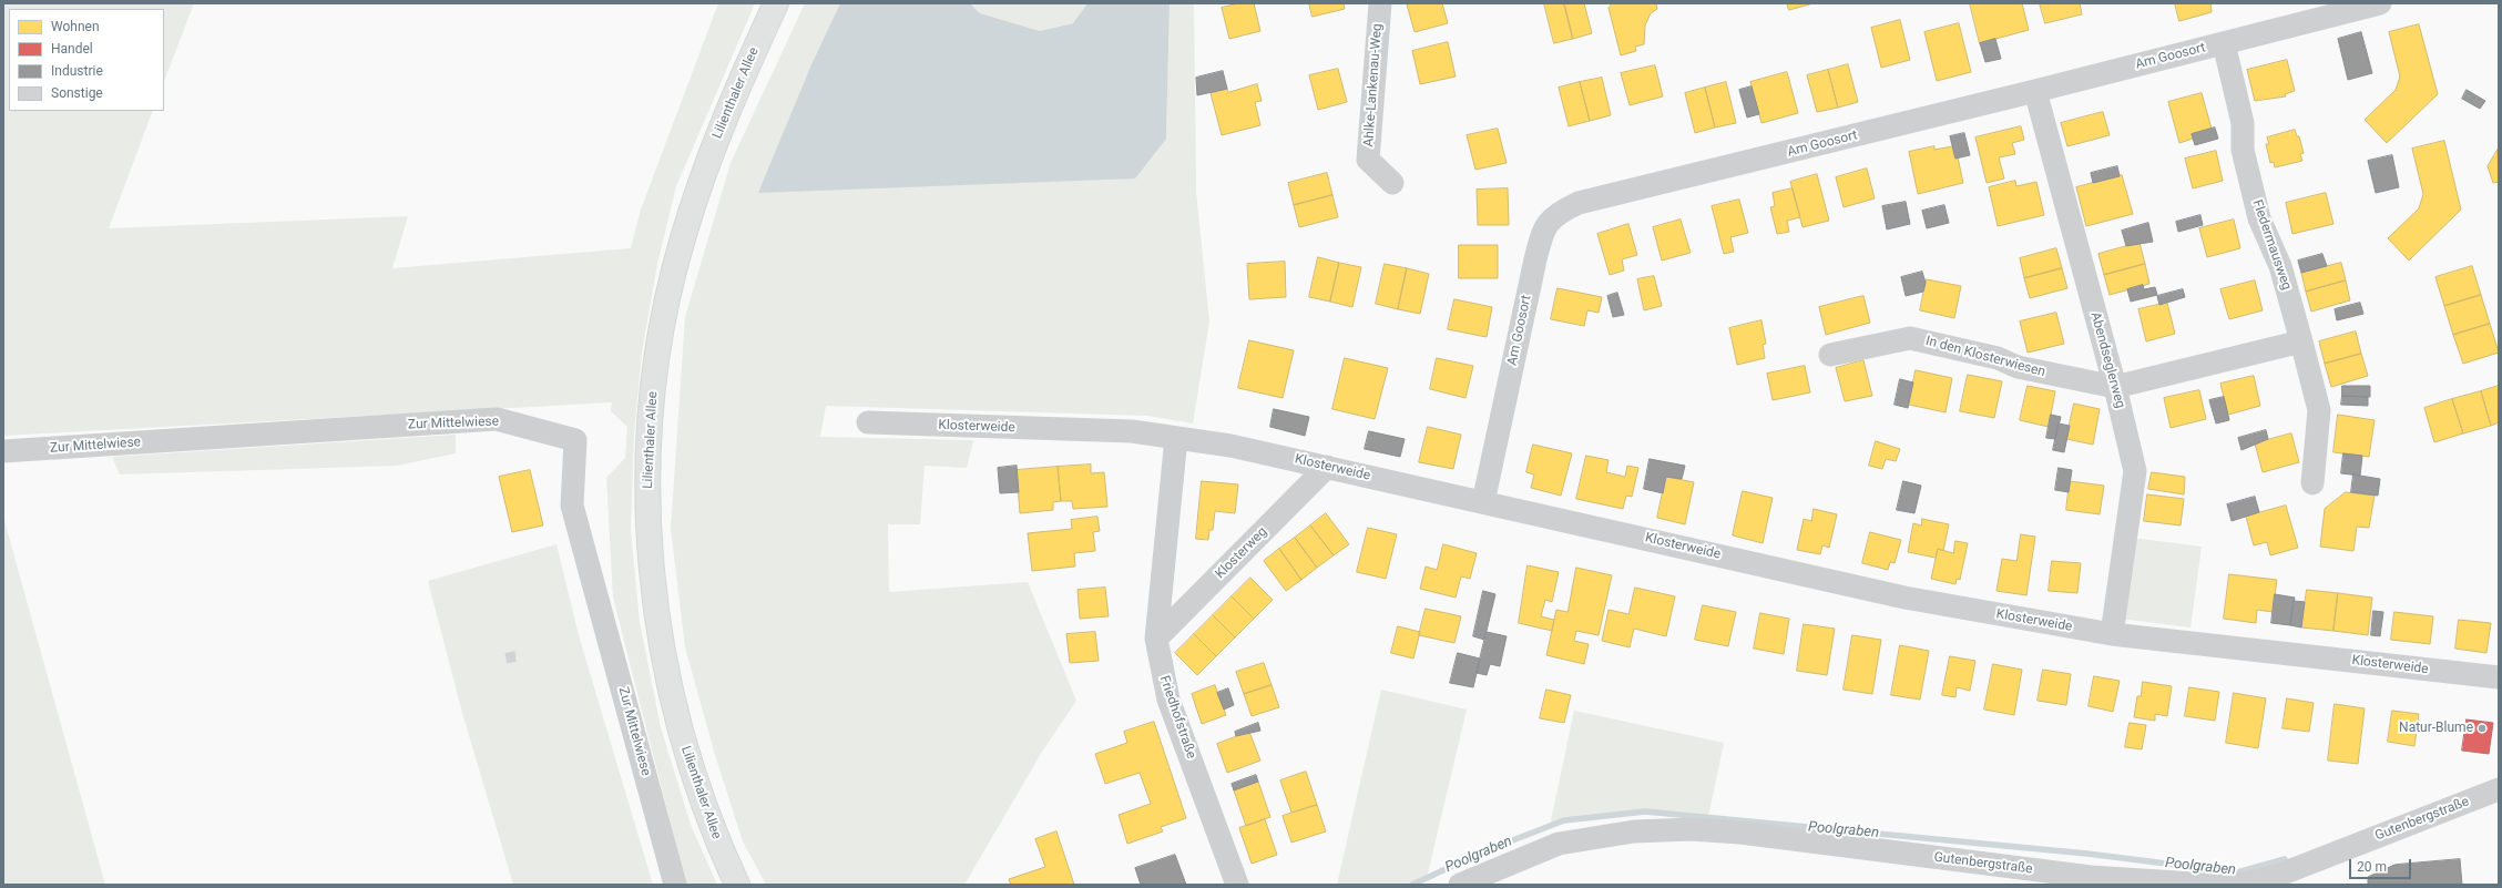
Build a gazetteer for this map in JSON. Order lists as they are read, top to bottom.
{
  "streets": {
    "main road": ["Lilienthaler Allee"],
    "street": [
      "Am Goosort",
      "Ahlke-Lankenau-Weg",
      "Fledermausweg",
      "In den Klosterwiesen",
      "Abendseglerweg",
      "Zur Mittelwiese",
      "Klosterweide",
      "Klosterweg",
      "Friedhofstraße",
      "Gutenbergstraße"
    ]
  },
  "crossings": [
    ["Am Goosort", "Fledermausweg"],
    ["Am Goosort", "Abendseglerweg"],
    ["Am Goosort", "Klosterweide"],
    ["In den Klosterwiesen", "Abendseglerweg"],
    ["Abendseglerweg", "Klosterweide"],
    ["Klosterweide", "Klosterweg"],
    ["Klosterweide", "Friedhofstraße"],
    ["Klosterweg", "Friedhofstraße"]
  ],
  "water": ["Poolgraben"],
  "places": ["Natur-Blume"],
  "legend": [
    "Wohnen",
    "Handel",
    "Industrie",
    "Sonstige"
  ],
  "scale_bar": "20 m"
}
